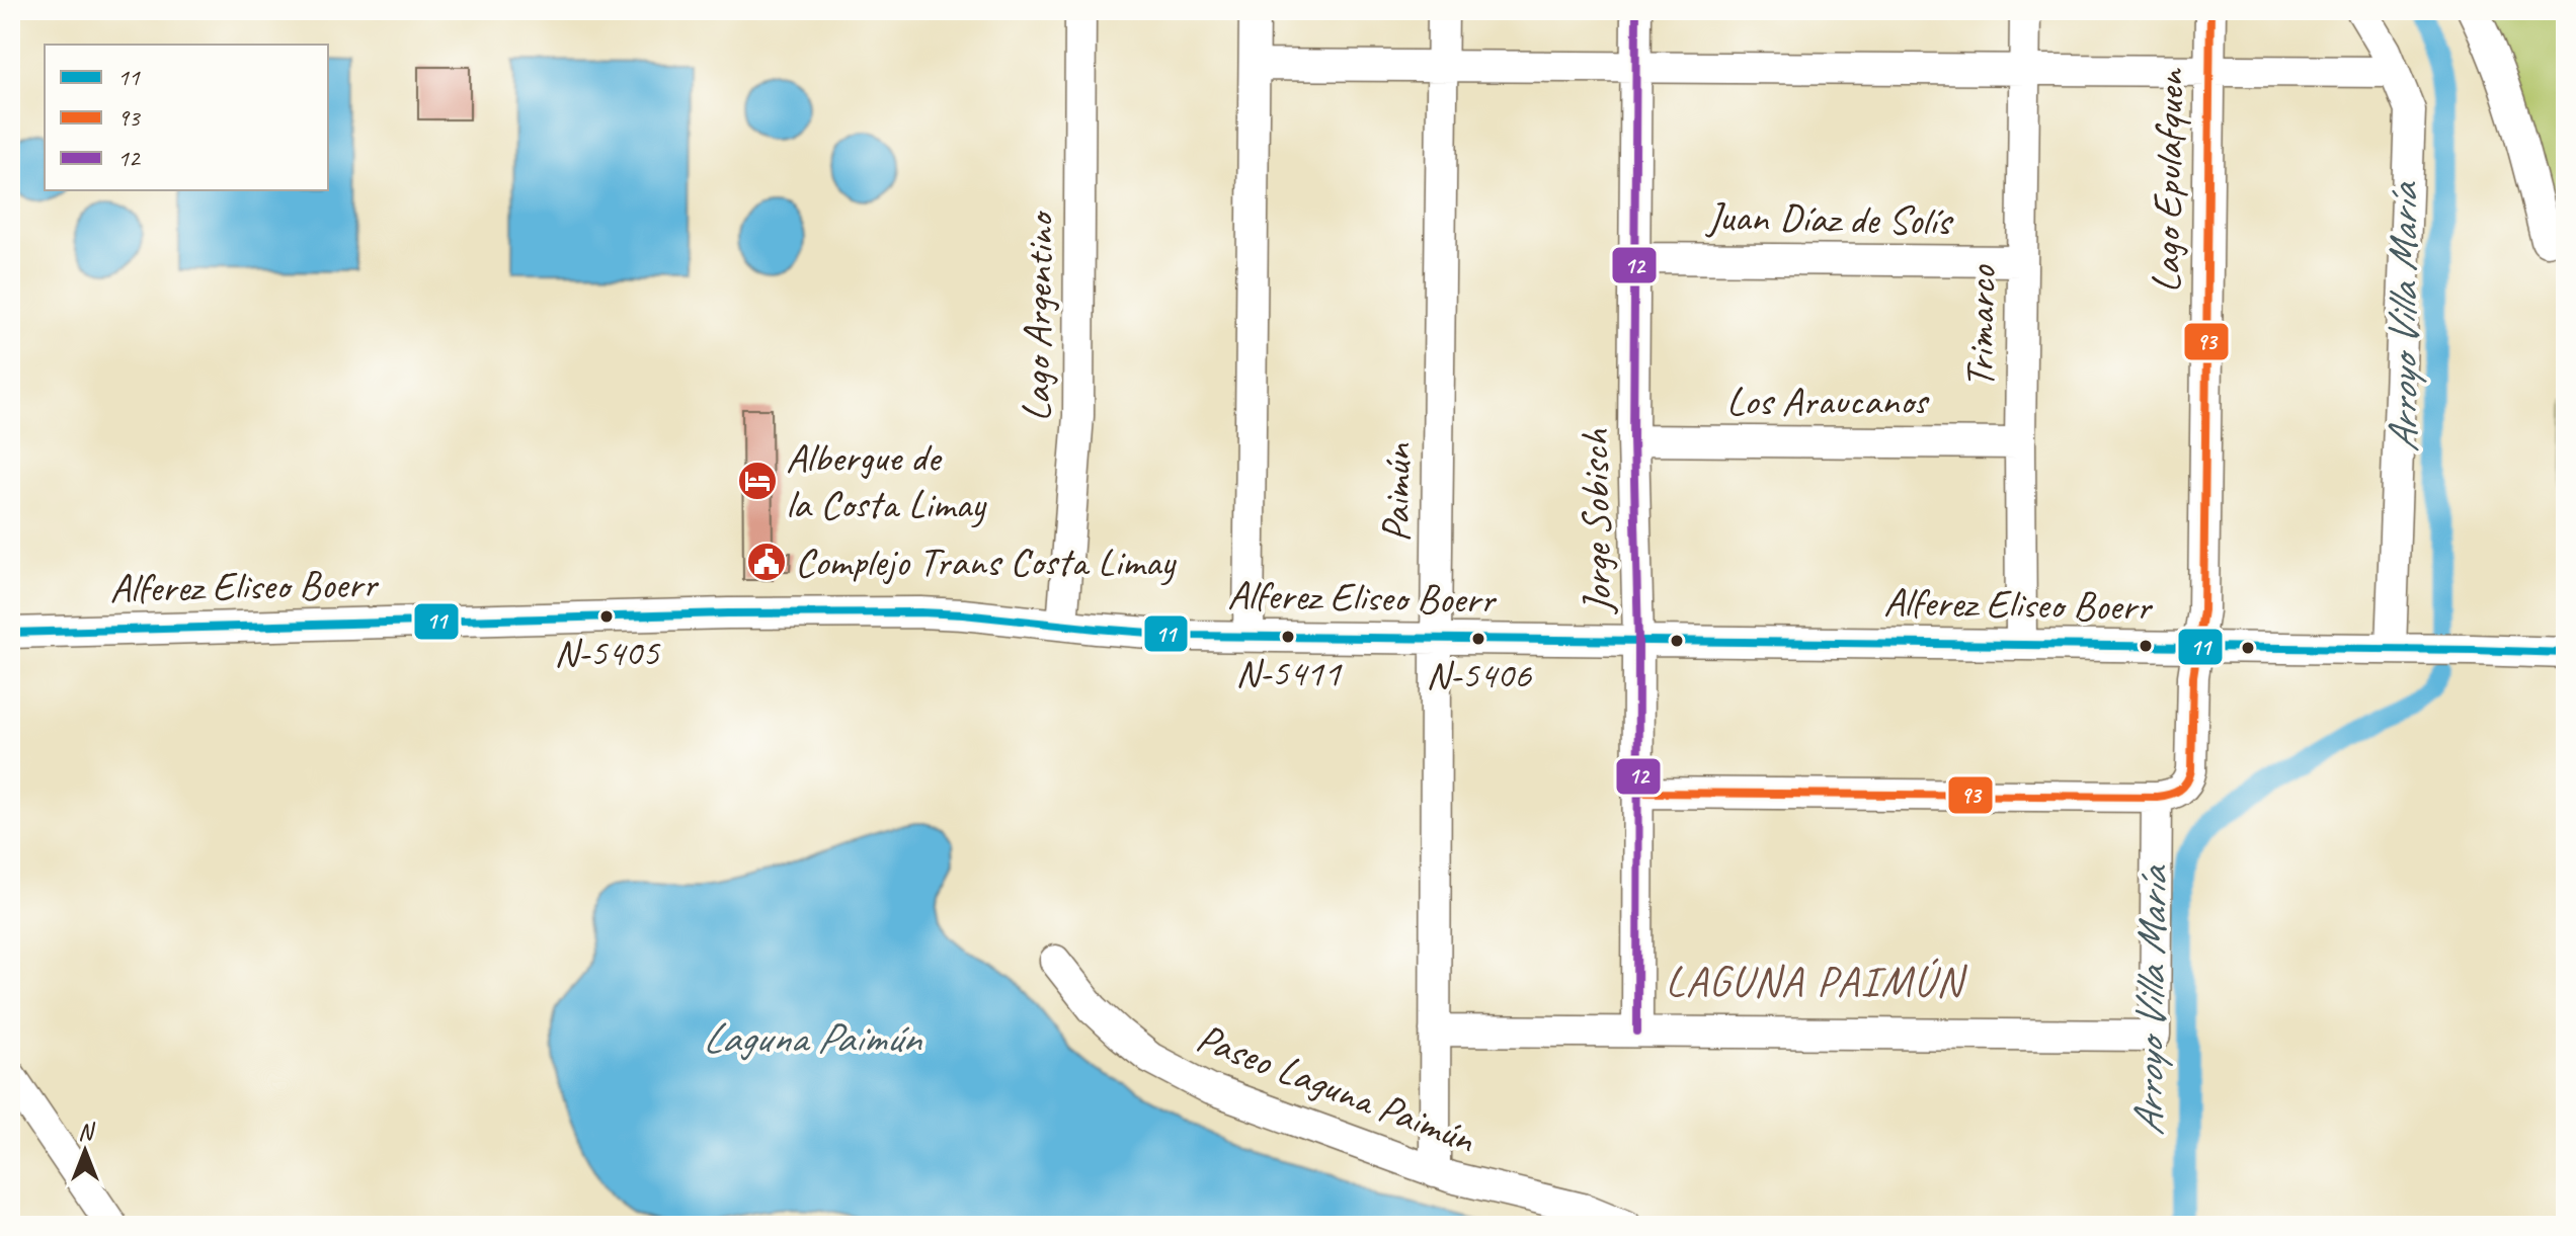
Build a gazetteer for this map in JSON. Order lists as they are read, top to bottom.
{
  "streets": {
    "street": [
      "Lago Epulafquen",
      "Juan Díaz de Solís",
      "Lago Argentino",
      "Trimarco",
      "Los Araucanos",
      "Paimún",
      "Jorge Sobisch",
      "Alferez Eliseo Boerr",
      "Paseo Laguna Paimún"
    ]
  },
  "crossings": [
    ["Lago Epulafquen", "Jorge Sobisch"],
    ["Lago Epulafquen", "Alferez Eliseo Boerr"],
    ["Juan Díaz de Solís", "Trimarco"],
    ["Juan Díaz de Solís", "Jorge Sobisch"],
    ["Lago Argentino", "Alferez Eliseo Boerr"],
    ["Trimarco", "Los Araucanos"],
    ["Trimarco", "Alferez Eliseo Boerr"],
    ["Los Araucanos", "Jorge Sobisch"],
    ["Paimún", "Alferez Eliseo Boerr"],
    ["Paimún", "Paseo Laguna Paimún"],
    ["Jorge Sobisch", "Alferez Eliseo Boerr"]
  ],
  "districts": ["LAGUNA PAIMÚN"],
  "water": ["Arroyo Villa María", "Laguna Paimún"],
  "places": {
    "hotel": ["Albergue de la Costa Limay"],
    "public building": ["Complejo Trans Costa Limay"],
    "other": ["N-5405", "N-5411", "N-5406"]
  },
  "lines": ["transit line 93", "transit line 12", "transit line 11"],
  "legend": ["11", "93", "12"],
  "north": "top"
}
